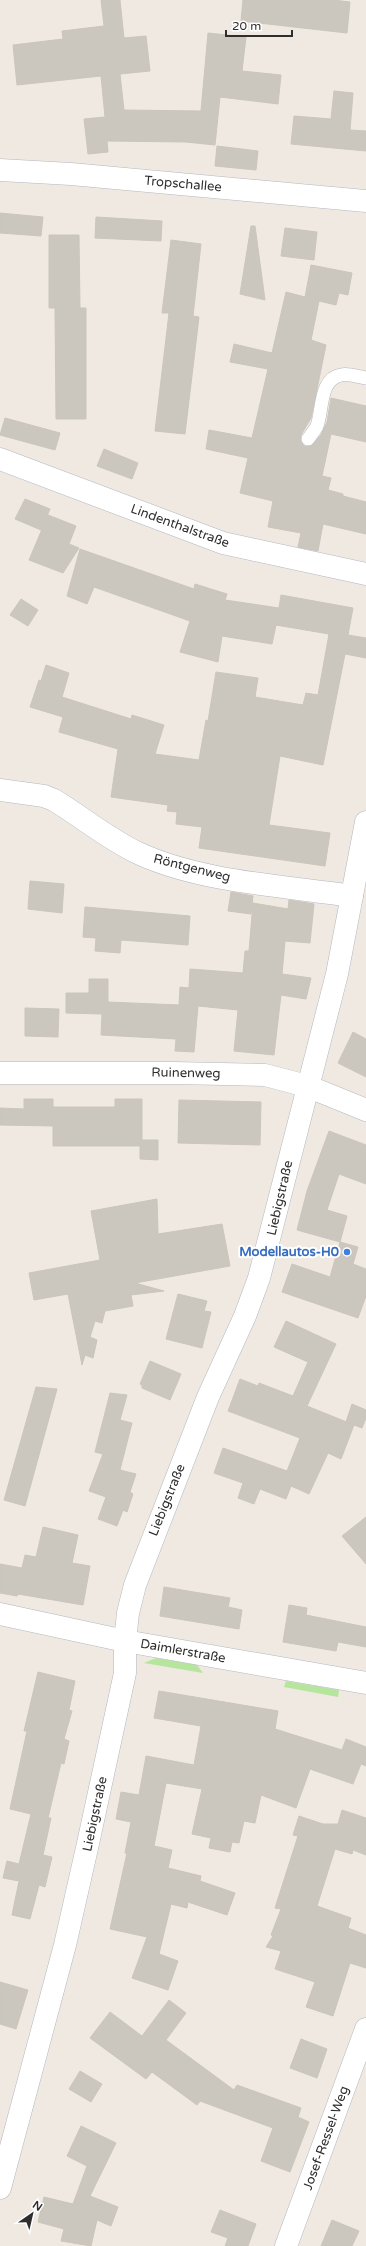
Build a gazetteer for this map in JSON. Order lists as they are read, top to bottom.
{
  "streets": {
    "street": [
      "Tropschallee",
      "Lindenthalstraße",
      "Röntgenweg",
      "Ruinenweg",
      "Liebigstraße",
      "Daimlerstraße",
      "Josef-Ressel-Weg"
    ]
  },
  "crossings": [
    ["Röntgenweg", "Liebigstraße"],
    ["Ruinenweg", "Liebigstraße"],
    ["Liebigstraße", "Daimlerstraße"]
  ],
  "places": ["Modellautos-H0"],
  "scale_bar": "20 m",
  "north": "top right"
}
